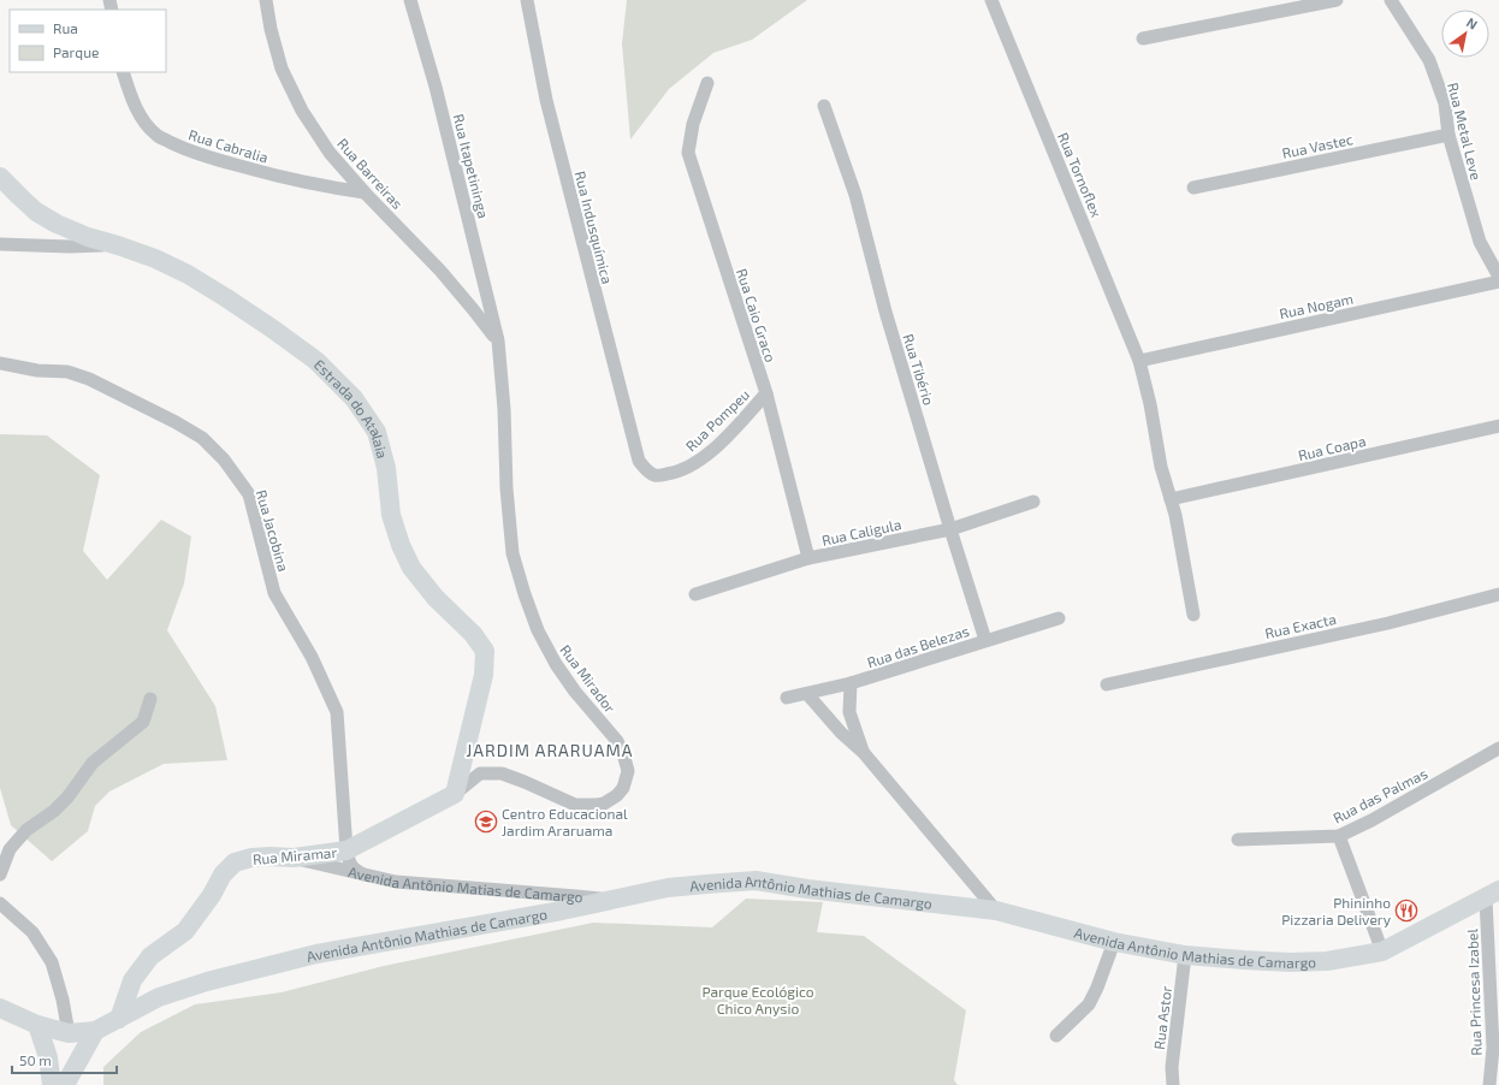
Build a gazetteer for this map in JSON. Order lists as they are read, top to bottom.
{
  "streets": {
    "street": [
      "Rua Metal Leve",
      "Rua Cabralia",
      "Rua Vastec",
      "Rua Itapetininga",
      "Rua Barreiras",
      "Rua Tornoflex",
      "Rua Indusquímica",
      "Rua Nogam",
      "Rua Caio Graco",
      "Rua Tibério",
      "Estrada do Atalaia",
      "Rua Pompeu",
      "Rua Coapa",
      "Rua Jacobina",
      "Rua Caligula",
      "Rua Exacta",
      "Rua das Belezas",
      "Rua Mirador",
      "Rua das Palmas",
      "Rua Miramar",
      "Avenida Antônio Matias de Camargo",
      "Avenida Antônio Mathias de Camargo",
      "Rua Princesa Izabel",
      "Rua Astor"
    ]
  },
  "crossings": [
    ["Rua Metal Leve", "Rua Vastec"],
    ["Rua Cabralia", "Rua Barreiras"],
    ["Rua Itapetininga", "Rua Barreiras"],
    ["Rua Itapetininga", "Rua Mirador"],
    ["Rua Barreiras", "Rua Mirador"],
    ["Rua Tornoflex", "Rua Nogam"],
    ["Rua Indusquímica", "Rua Pompeu"],
    ["Rua Caio Graco", "Rua Pompeu"],
    ["Rua Caio Graco", "Rua Caligula"],
    ["Rua Tibério", "Rua Caligula"],
    ["Rua Tibério", "Rua das Belezas"],
    ["Estrada do Atalaia", "Rua Mirador"],
    ["Estrada do Atalaia", "Rua Miramar"],
    ["Rua Jacobina", "Rua Miramar"],
    ["Rua Mirador", "Rua Miramar"],
    ["Rua Miramar", "Avenida Antônio Matias de Camargo"],
    ["Rua Miramar", "Avenida Antônio Mathias de Camargo"],
    ["Avenida Antônio Matias de Camargo", "Avenida Antônio Mathias de Camargo"],
    ["Avenida Antônio Mathias de Camargo", "Rua Princesa Izabel"],
    ["Avenida Antônio Mathias de Camargo", "Rua Astor"]
  ],
  "districts": ["JARDIM ARARUAMA"],
  "parks": ["Parque Ecológico Chico Anysio"],
  "places": {
    "school or university": ["Centro Educacional Jardim Araruama"],
    "restaurant": ["Phininho Pizzaria Delivery"]
  },
  "legend": ["Rua", "Parque"],
  "scale_bar": "50 m",
  "north": "top right"
}
